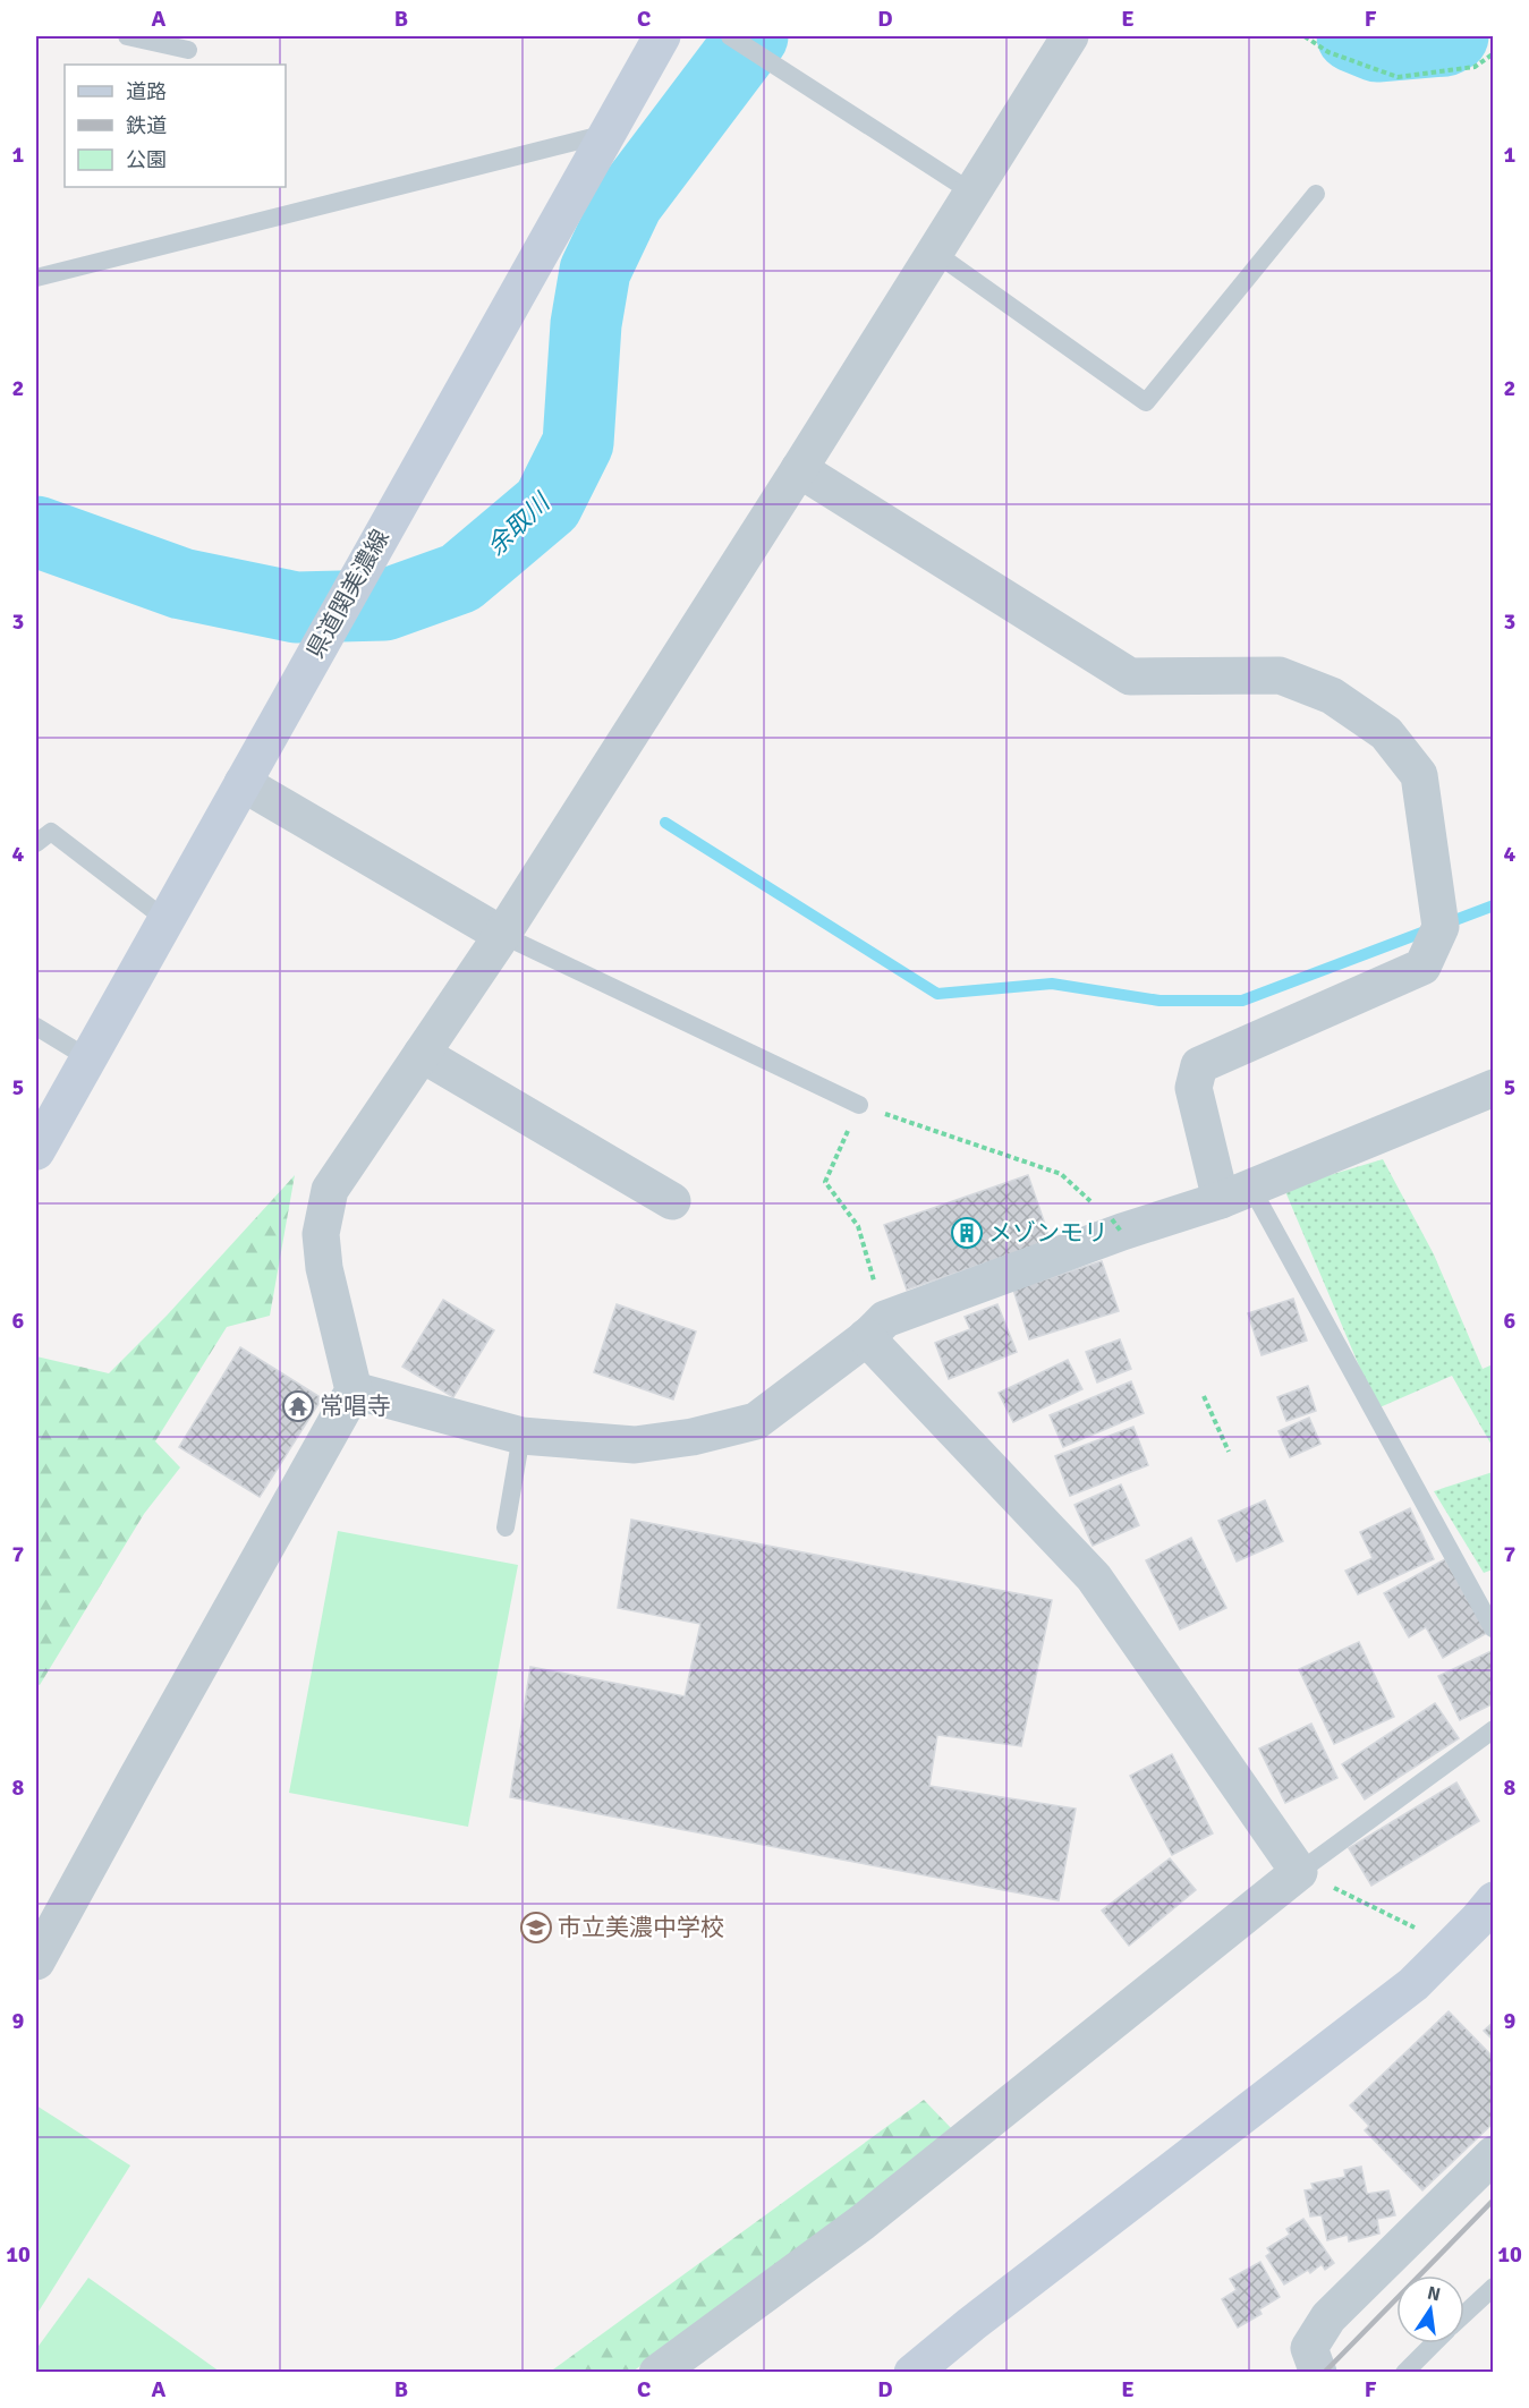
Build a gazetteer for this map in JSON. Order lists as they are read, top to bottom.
{
  "streets": {
    "main road": ["県道関美濃線"]
  },
  "water": ["余取川"],
  "places": {
    "building": ["メゾンモリ"],
    "temple": ["常唱寺"],
    "school or university": ["市立美濃中学校"]
  },
  "legend": ["道路", "鉄道", "公園"],
  "north": "top",
  "grid": {
    "columns": [
      "A",
      "B",
      "C",
      "D",
      "E",
      "F"
    ],
    "rows": [
      "1",
      "2",
      "3",
      "4",
      "5",
      "6",
      "7",
      "8",
      "9",
      "10"
    ]
  }
}
